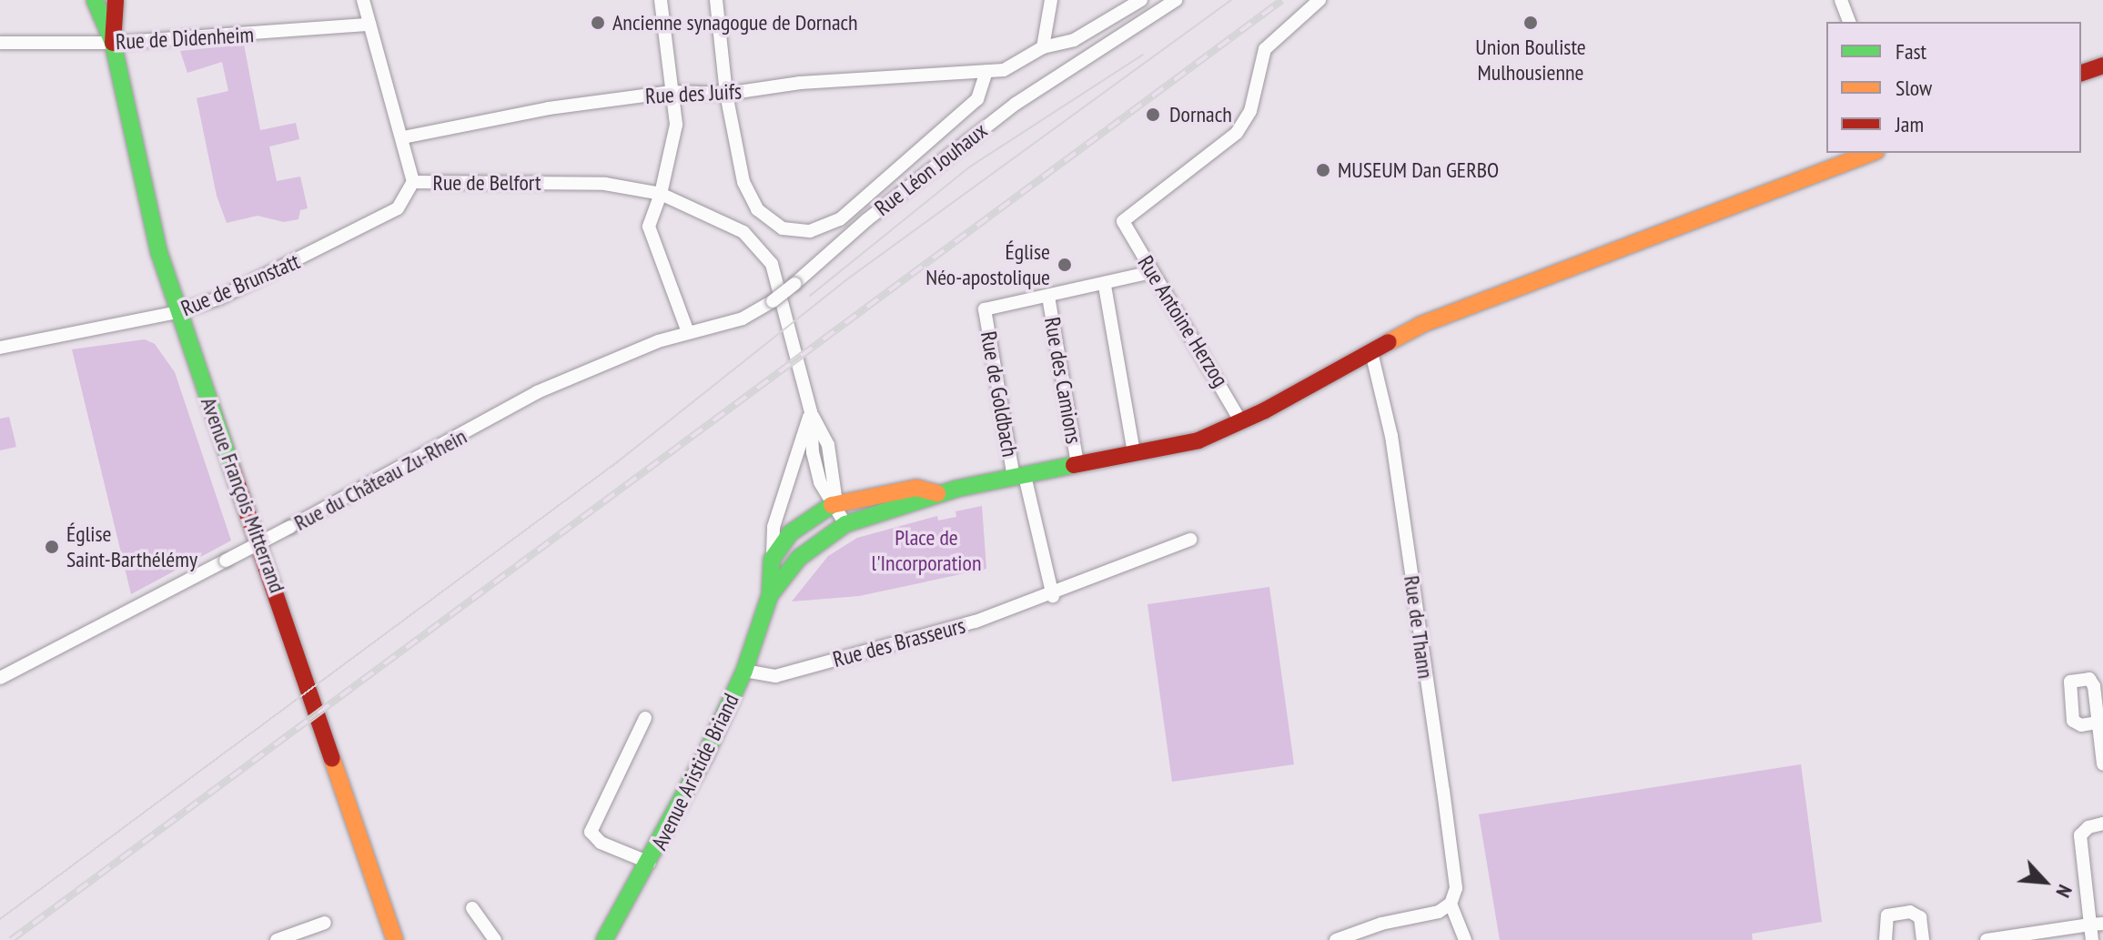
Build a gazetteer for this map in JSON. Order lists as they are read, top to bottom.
{
  "streets": {
    "main road": ["Avenue François Mitterrand", "Avenue Aristide Briand"],
    "street": [
      "Rue de Didenheim",
      "Rue des Juifs",
      "Rue Léon Jouhaux",
      "Rue de Belfort",
      "Rue de Brunstatt",
      "Rue Antoine Herzog",
      "Rue des Camions",
      "Rue de Goldbach",
      "Rue du Château Zu-Rhein",
      "Rue de Thann",
      "Rue des Brasseurs"
    ]
  },
  "crossings": [
    ["Rue de Didenheim", "Rue de Belfort"],
    ["Rue de Didenheim", "Avenue François Mitterrand"],
    ["Rue des Juifs", "Rue de Belfort"],
    ["Rue Léon Jouhaux", "Rue du Château Zu-Rhein"],
    ["Rue de Belfort", "Rue de Brunstatt"],
    ["Rue de Belfort", "Avenue Aristide Briand"],
    ["Rue de Brunstatt", "Avenue François Mitterrand"],
    ["Rue Antoine Herzog", "Rue de Goldbach"],
    ["Rue des Camions", "Rue de Goldbach"],
    ["Rue des Brasseurs", "Avenue Aristide Briand"]
  ],
  "parks": ["Place de l'Incorporation"],
  "places": [
    "Ancienne synagogue de Dornach",
    "Union Bouliste Mulhousienne",
    "Dornach",
    "MUSEUM Dan GERBO",
    "Église Néo-apostolique",
    "Église Saint-Barthélémy"
  ],
  "legend": ["Fast", "Slow", "Jam"],
  "north": "bottom right"
}
